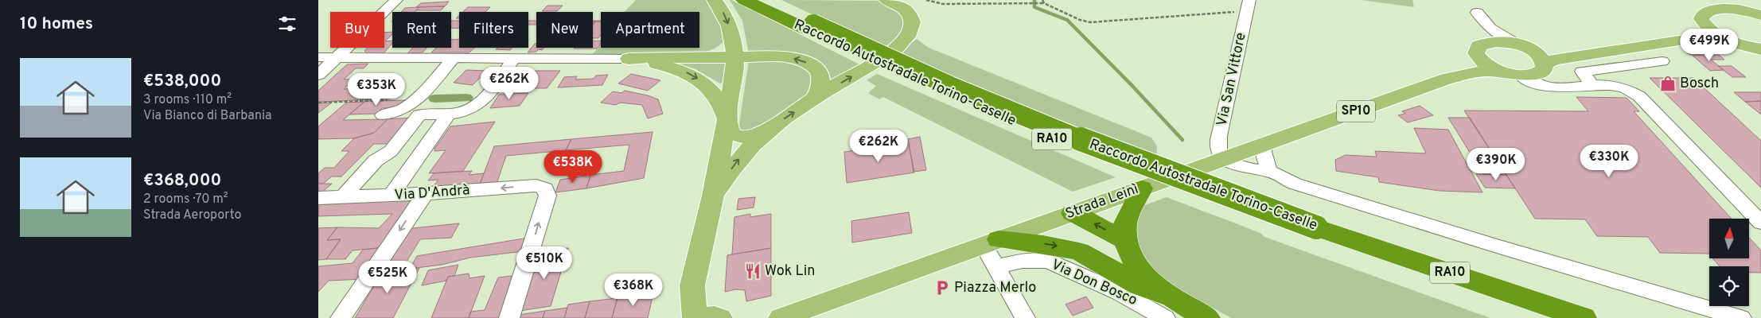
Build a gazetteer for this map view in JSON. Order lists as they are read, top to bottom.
{
  "streets": {
    "highway": ["Raccordo Autostradale Torino-Caselle", "RA10"],
    "main road": ["SP10", "Strada Leinì"],
    "street": ["Via San Vittore", "Via D'Andrà", "Via Don Bosco"]
  },
  "crossings": [
    ["Via San Vittore", "Strada Leinì"],
    ["SP10", "Strada Leinì"]
  ],
  "places": {
    "shop": ["Bosch"],
    "restaurant": ["Wok Lin"],
    "parking": ["Piazza Merlo"]
  },
  "north": "top",
  "page": {
    "heading": "10 homes",
    "chip": [
      "Buy",
      "Rent",
      "Filters",
      "New",
      "Apartment"
    ],
    "price": [
      "€499K",
      "€262K",
      "€353K",
      "€262K",
      "€330K",
      "€390K",
      "€538K",
      "€510K",
      "€525K",
      "€368K"
    ],
    "list": [
      {
        "name": "€538,000",
        "note": "3 rooms · 110 m² · Via Bianco di Barbania"
      },
      {
        "name": "€368,000",
        "note": "2 rooms · 70 m² · Strada Aeroporto"
      }
    ]
  }
}
